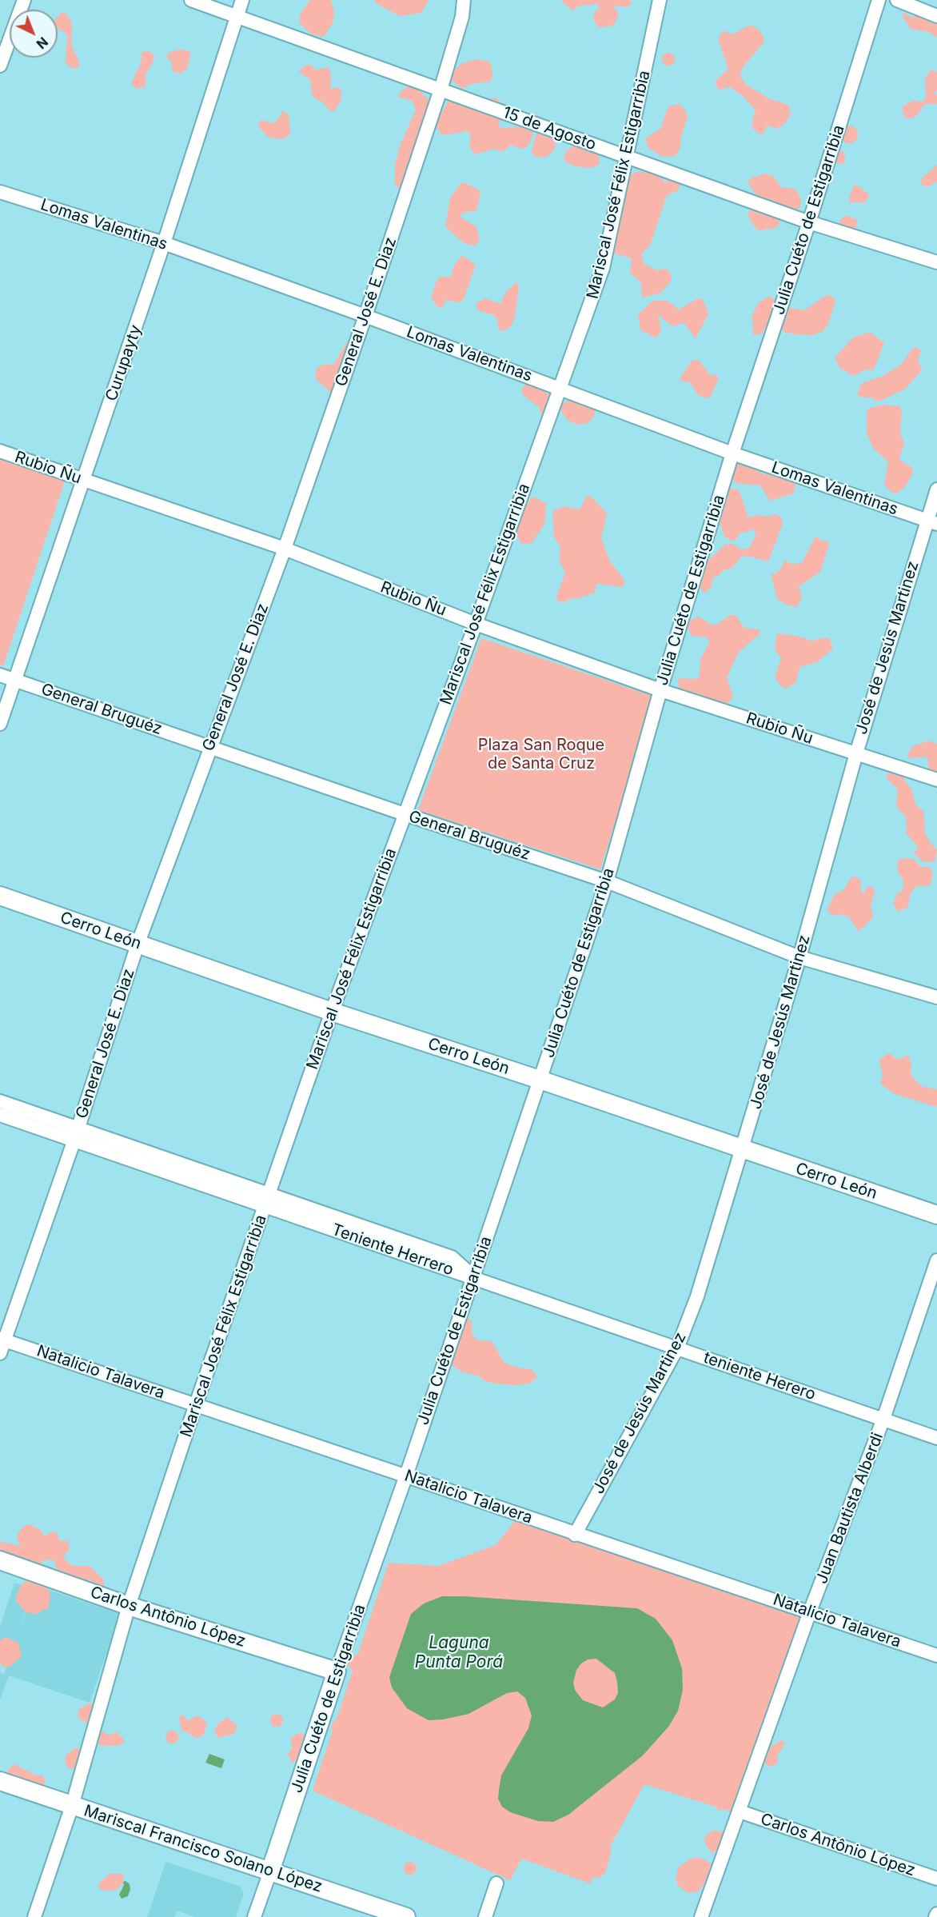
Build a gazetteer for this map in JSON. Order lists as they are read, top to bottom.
{
  "streets": {
    "street": [
      "15 de Agosto",
      "Mariscal José Félix Estigarribia",
      "Julia Cuéto de Estigarribia",
      "Lomas Valentinas",
      "General José E. Diaz",
      "Curupayty",
      "Rubio Ñu",
      "José de Jesús Martinez",
      "General Bruguéz",
      "Cerro León",
      "Teniente Herrero",
      "Natalicio Talavera",
      "teniente Herero",
      "Juan Bautista Alberdi",
      "Carlos Antônio López",
      "Mariscal Francisco Solano López"
    ]
  },
  "crossings": [
    ["15 de Agosto", "Mariscal José Félix Estigarribia"],
    ["15 de Agosto", "Julia Cuéto de Estigarribia"],
    ["15 de Agosto", "General José E. Diaz"],
    ["15 de Agosto", "Curupayty"],
    ["Mariscal José Félix Estigarribia", "Lomas Valentinas"],
    ["Mariscal José Félix Estigarribia", "Rubio Ñu"],
    ["Mariscal José Félix Estigarribia", "General Bruguéz"],
    ["Mariscal José Félix Estigarribia", "Cerro León"],
    ["Mariscal José Félix Estigarribia", "Teniente Herrero"],
    ["Mariscal José Félix Estigarribia", "Natalicio Talavera"],
    ["Mariscal José Félix Estigarribia", "Carlos Antônio López"],
    ["Mariscal José Félix Estigarribia", "Mariscal Francisco Solano López"],
    ["Julia Cuéto de Estigarribia", "Lomas Valentinas"],
    ["Julia Cuéto de Estigarribia", "Rubio Ñu"],
    ["Julia Cuéto de Estigarribia", "General Bruguéz"],
    ["Julia Cuéto de Estigarribia", "Cerro León"],
    ["Julia Cuéto de Estigarribia", "Teniente Herrero"],
    ["Julia Cuéto de Estigarribia", "Natalicio Talavera"],
    ["Julia Cuéto de Estigarribia", "teniente Herero"],
    ["Julia Cuéto de Estigarribia", "Carlos Antônio López"],
    ["Julia Cuéto de Estigarribia", "Mariscal Francisco Solano López"],
    ["Lomas Valentinas", "General José E. Diaz"],
    ["Lomas Valentinas", "Curupayty"],
    ["Lomas Valentinas", "José de Jesús Martinez"],
    ["General José E. Diaz", "Rubio Ñu"],
    ["General José E. Diaz", "General Bruguéz"],
    ["General José E. Diaz", "Cerro León"],
    ["General José E. Diaz", "Teniente Herrero"],
    ["General José E. Diaz", "Natalicio Talavera"],
    ["Curupayty", "Rubio Ñu"],
    ["Curupayty", "General Bruguéz"],
    ["Rubio Ñu", "José de Jesús Martinez"],
    ["José de Jesús Martinez", "General Bruguéz"],
    ["José de Jesús Martinez", "Cerro León"],
    ["José de Jesús Martinez", "Natalicio Talavera"],
    ["José de Jesús Martinez", "teniente Herero"],
    ["Teniente Herrero", "teniente Herero"],
    ["Natalicio Talavera", "Juan Bautista Alberdi"],
    ["teniente Herero", "Juan Bautista Alberdi"],
    ["Juan Bautista Alberdi", "Carlos Antônio López"]
  ],
  "water": ["Laguna Punta Porá"],
  "parks": ["Plaza San Roque de Santa Cruz"],
  "north": "bottom right"
}
